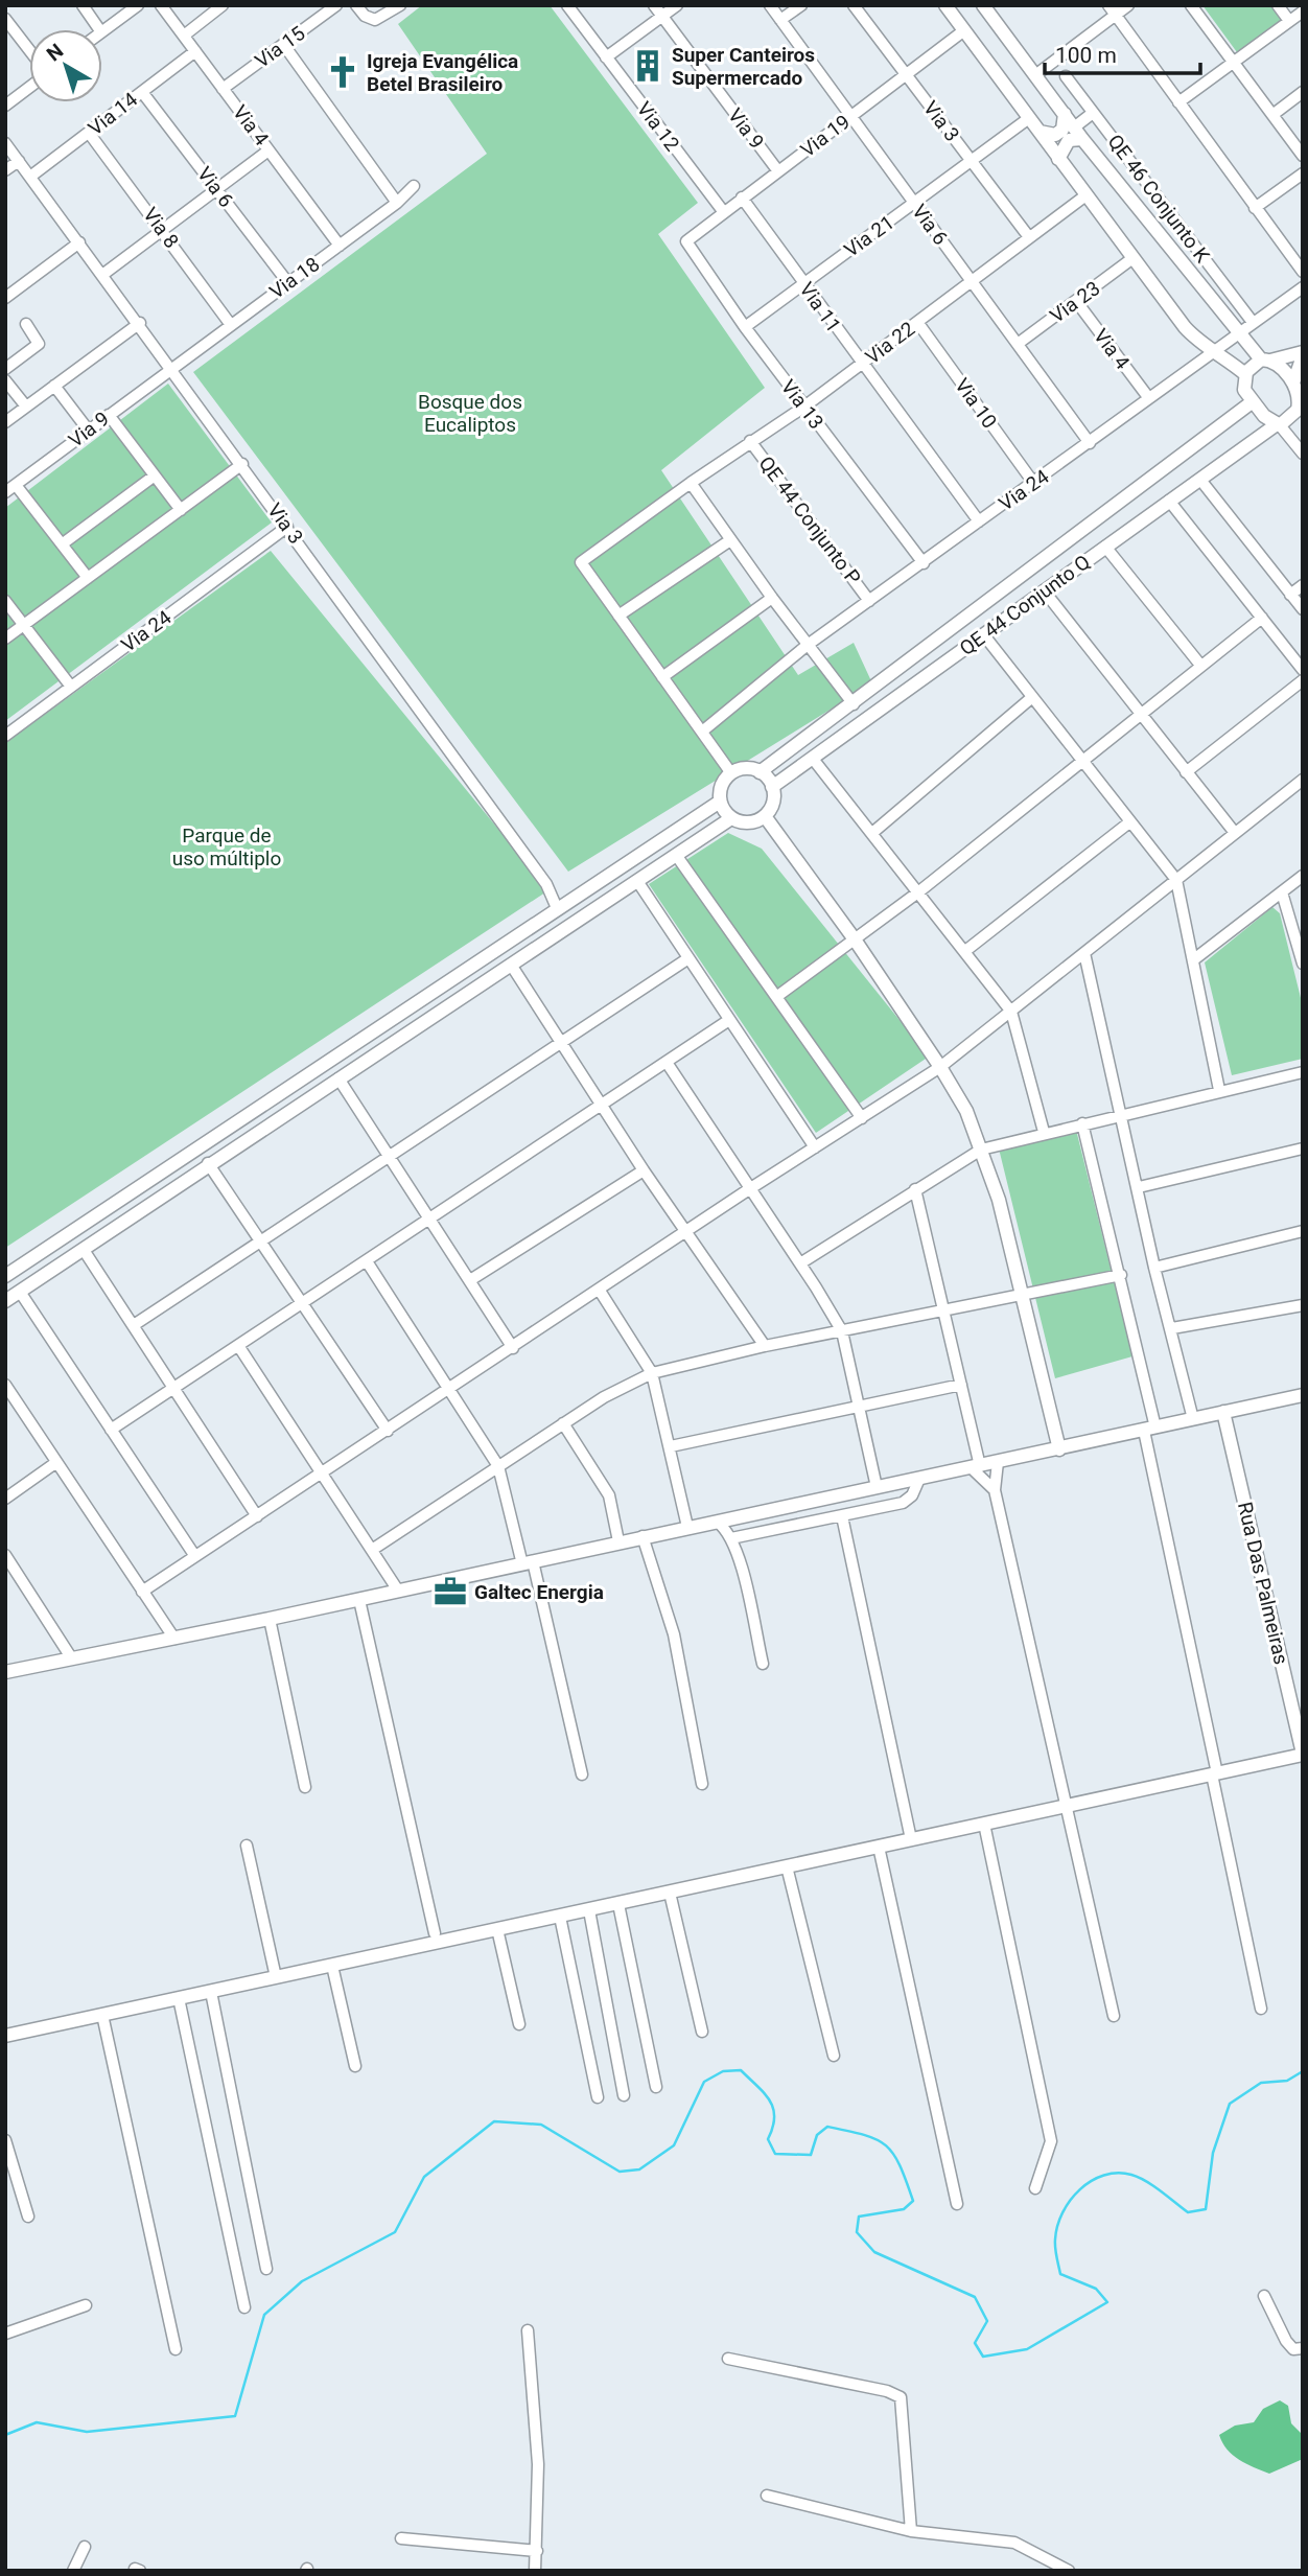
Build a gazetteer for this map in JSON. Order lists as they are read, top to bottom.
{
  "streets": {
    "street": [
      "Via 15",
      "Via 14",
      "Via 3",
      "Via 4",
      "Via 12",
      "Via 9",
      "Via 19",
      "Via 6",
      "QE 46 Conjunto K",
      "Via 8",
      "Via 21",
      "Via 18",
      "Via 23",
      "Via 11",
      "Via 22",
      "Via 10",
      "Via 13",
      "Via 24",
      "QE 44 Conjunto P",
      "QE 44 Conjunto Q",
      "Rua Das Palmeiras"
    ]
  },
  "crossings": [
    ["Via 15", "Via 4"],
    ["Via 14", "Via 3"],
    ["Via 14", "Via 4"],
    ["Via 14", "Via 6"],
    ["Via 14", "Via 8"],
    ["Via 3", "Via 9"],
    ["Via 3", "Via 19"],
    ["Via 3", "Via 21"],
    ["Via 3", "Via 18"],
    ["Via 3", "Via 22"],
    ["Via 3", "Via 24"],
    ["Via 4", "Via 18"],
    ["Via 4", "Via 23"],
    ["Via 4", "Via 24"],
    ["Via 12", "Via 19"],
    ["Via 9", "Via 19"],
    ["Via 9", "Via 18"],
    ["Via 19", "Via 6"],
    ["Via 19", "Via 11"],
    ["Via 19", "Via 13"],
    ["Via 6", "Via 21"],
    ["Via 6", "Via 18"],
    ["Via 6", "Via 23"],
    ["Via 6", "Via 22"],
    ["Via 6", "Via 24"],
    ["Via 8", "Via 18"],
    ["Via 21", "Via 11"],
    ["Via 21", "Via 13"],
    ["Via 11", "Via 22"],
    ["Via 11", "Via 24"],
    ["Via 22", "Via 10"],
    ["Via 22", "Via 13"],
    ["Via 22", "QE 44 Conjunto P"],
    ["Via 10", "Via 24"],
    ["Via 13", "Via 24"],
    ["Via 24", "QE 44 Conjunto P"]
  ],
  "parks": ["Bosque dos Eucaliptos", "Parque de uso múltiplo"],
  "places": {
    "building": ["Super Canteiros Supermercado"],
    "church": ["Igreja Evangélica Betel Brasileiro"],
    "office": ["Galtec Energia"]
  },
  "scale_bar": "100 m",
  "north": "top left"
}
